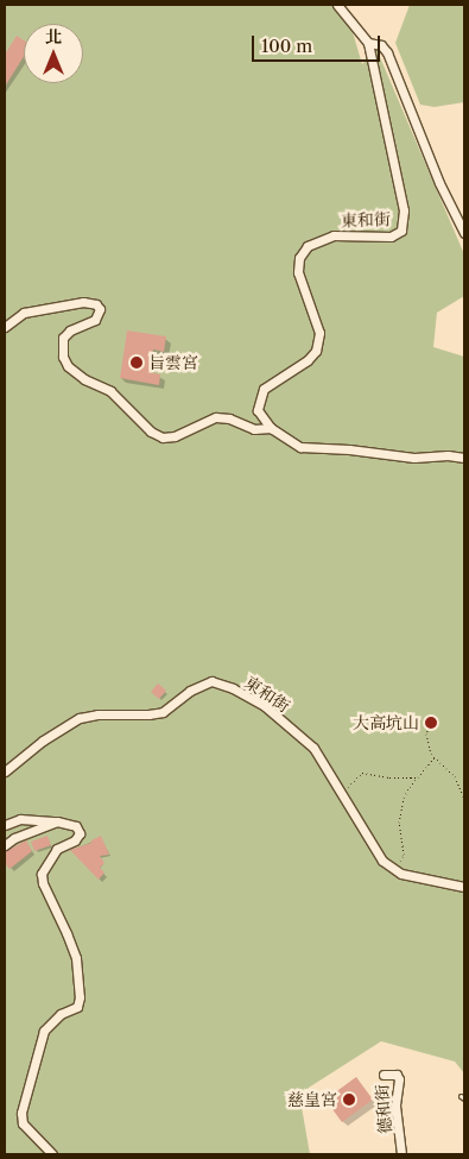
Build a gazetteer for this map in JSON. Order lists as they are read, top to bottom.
{
  "streets": {
    "street": ["東和街", "德和街"]
  },
  "places": ["旨雲宮", "大高坑山", "慈皇宮"],
  "scale_bar": "100 m",
  "north": "top"
}
